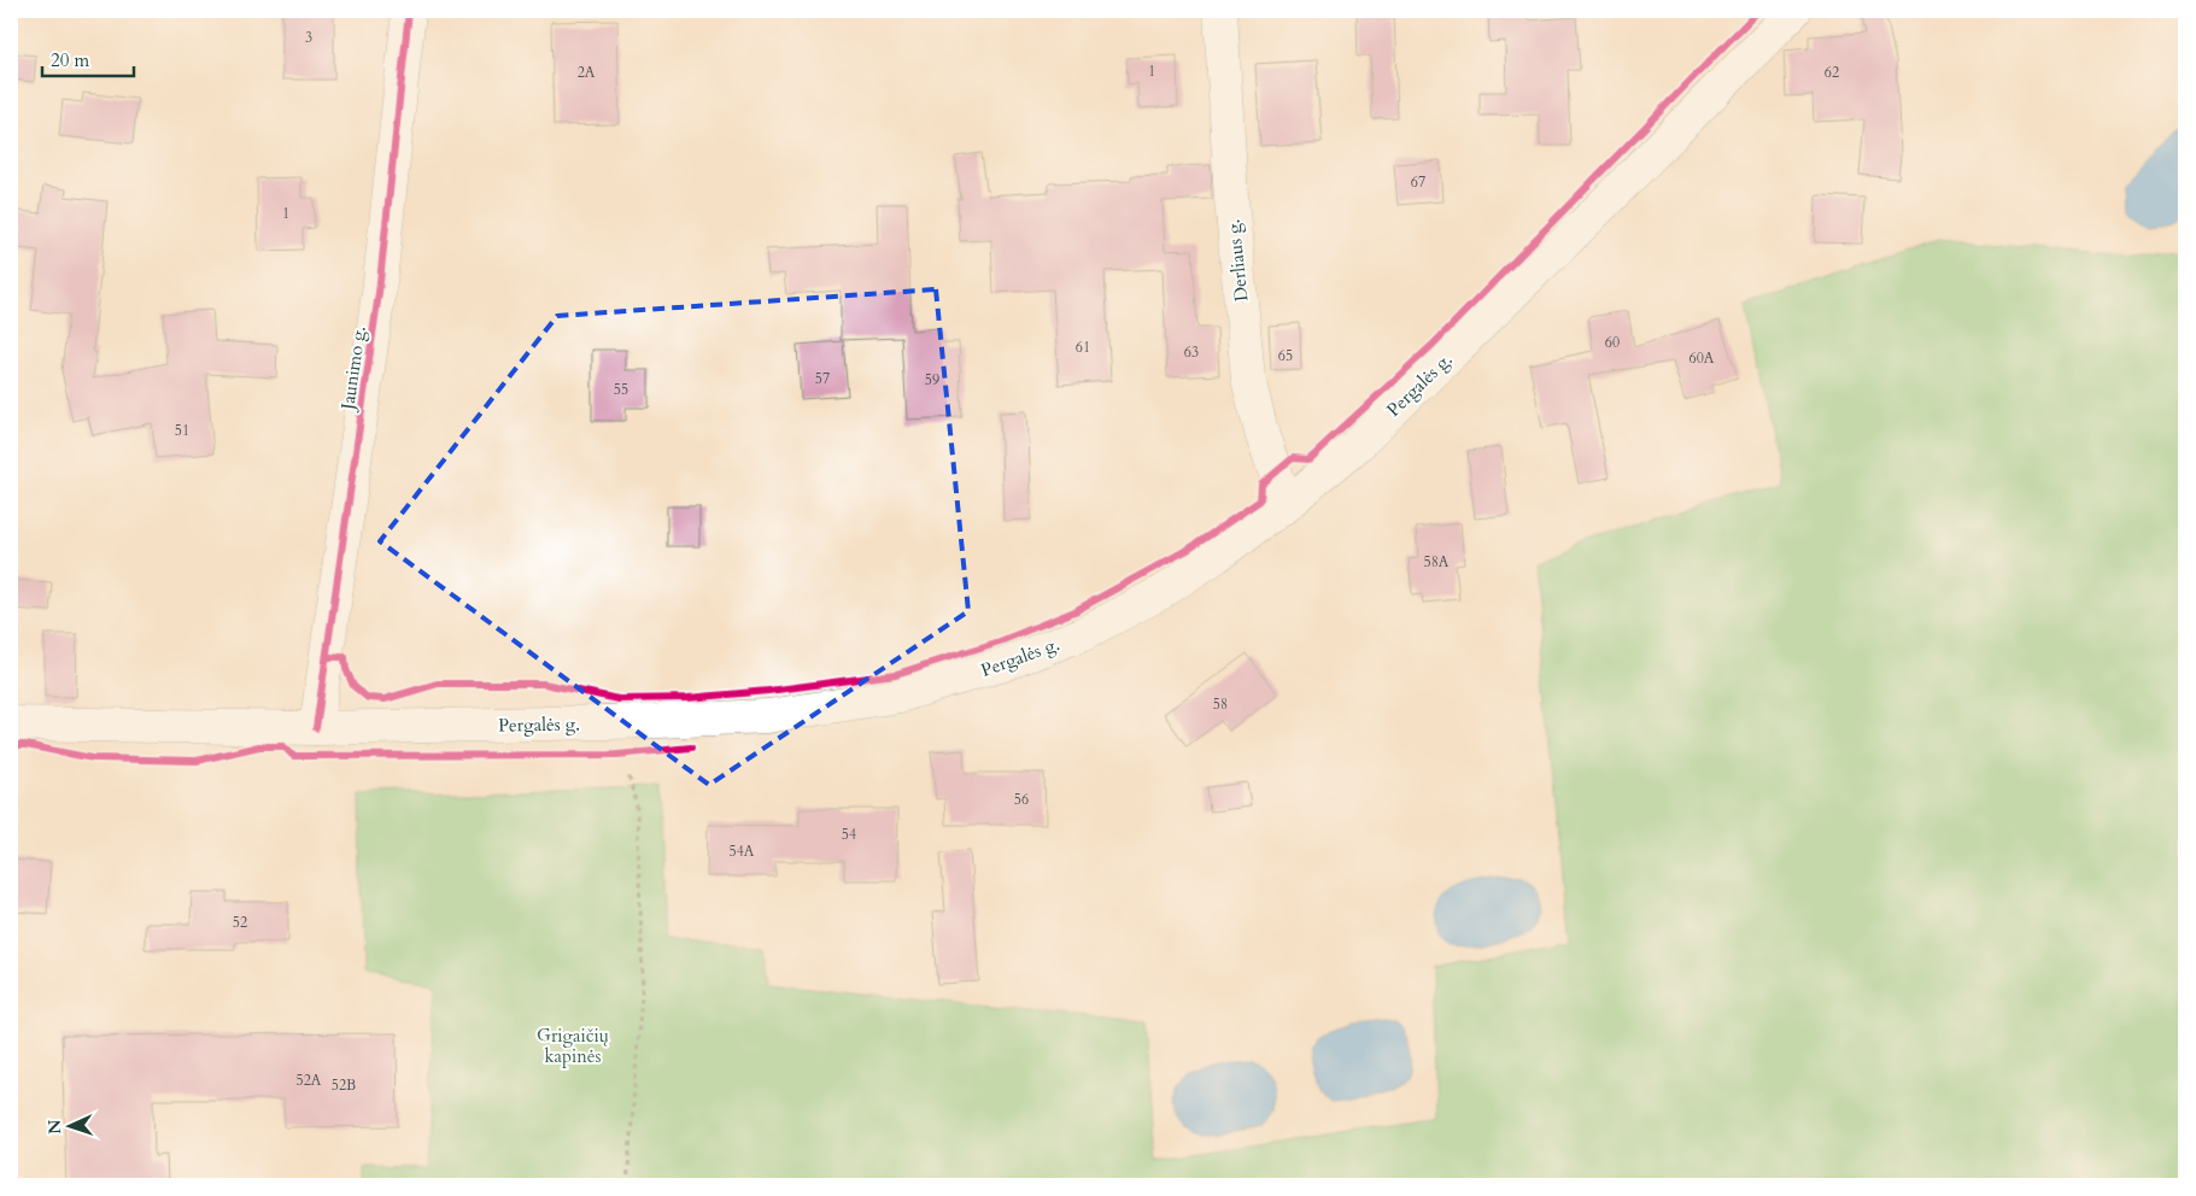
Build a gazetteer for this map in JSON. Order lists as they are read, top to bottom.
{
  "streets": {
    "main road": ["Derliaus g.", "Jaunimo g.", "Pergalės g."]
  },
  "crossings": [
    ["Derliaus g.", "Pergalės g."],
    ["Jaunimo g.", "Pergalės g."]
  ],
  "parks": ["Grigaičių kapinės"],
  "house_numbers": [
    "3",
    "1",
    "2A",
    "62",
    "67",
    "1",
    "60",
    "61",
    "63",
    "65",
    "60A",
    "57",
    "59",
    "55",
    "51",
    "58A",
    "58",
    "56",
    "54",
    "54A",
    "52",
    "52A",
    "52B"
  ],
  "scale_bar": "20 m",
  "north": "left"
}
